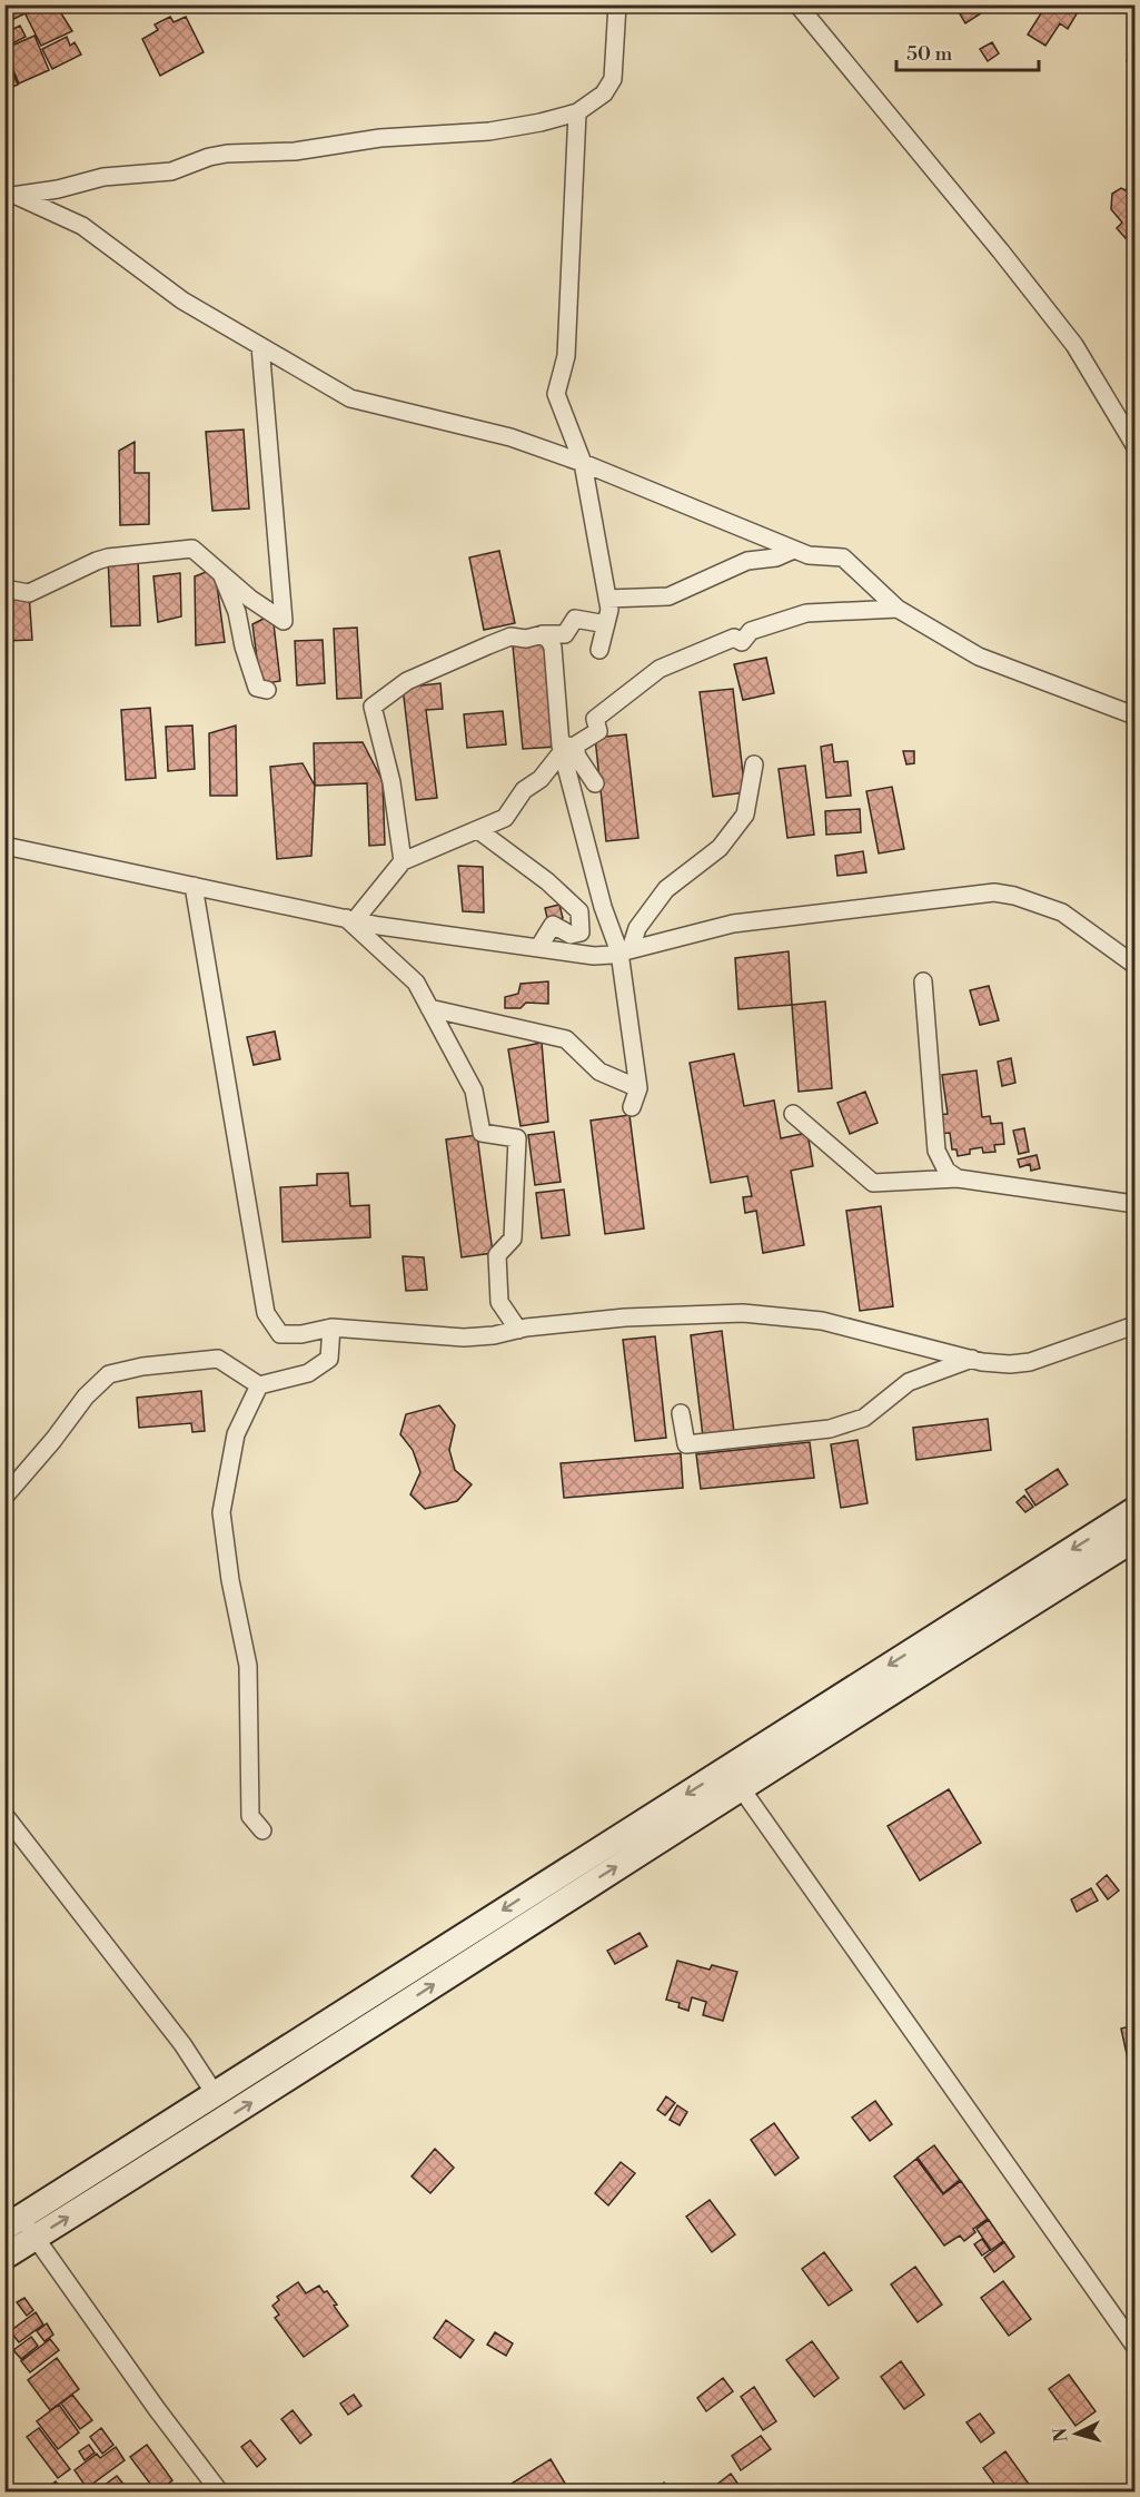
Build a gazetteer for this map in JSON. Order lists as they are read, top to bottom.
{
  "scale_bar": "50 m",
  "north": "left"
}
